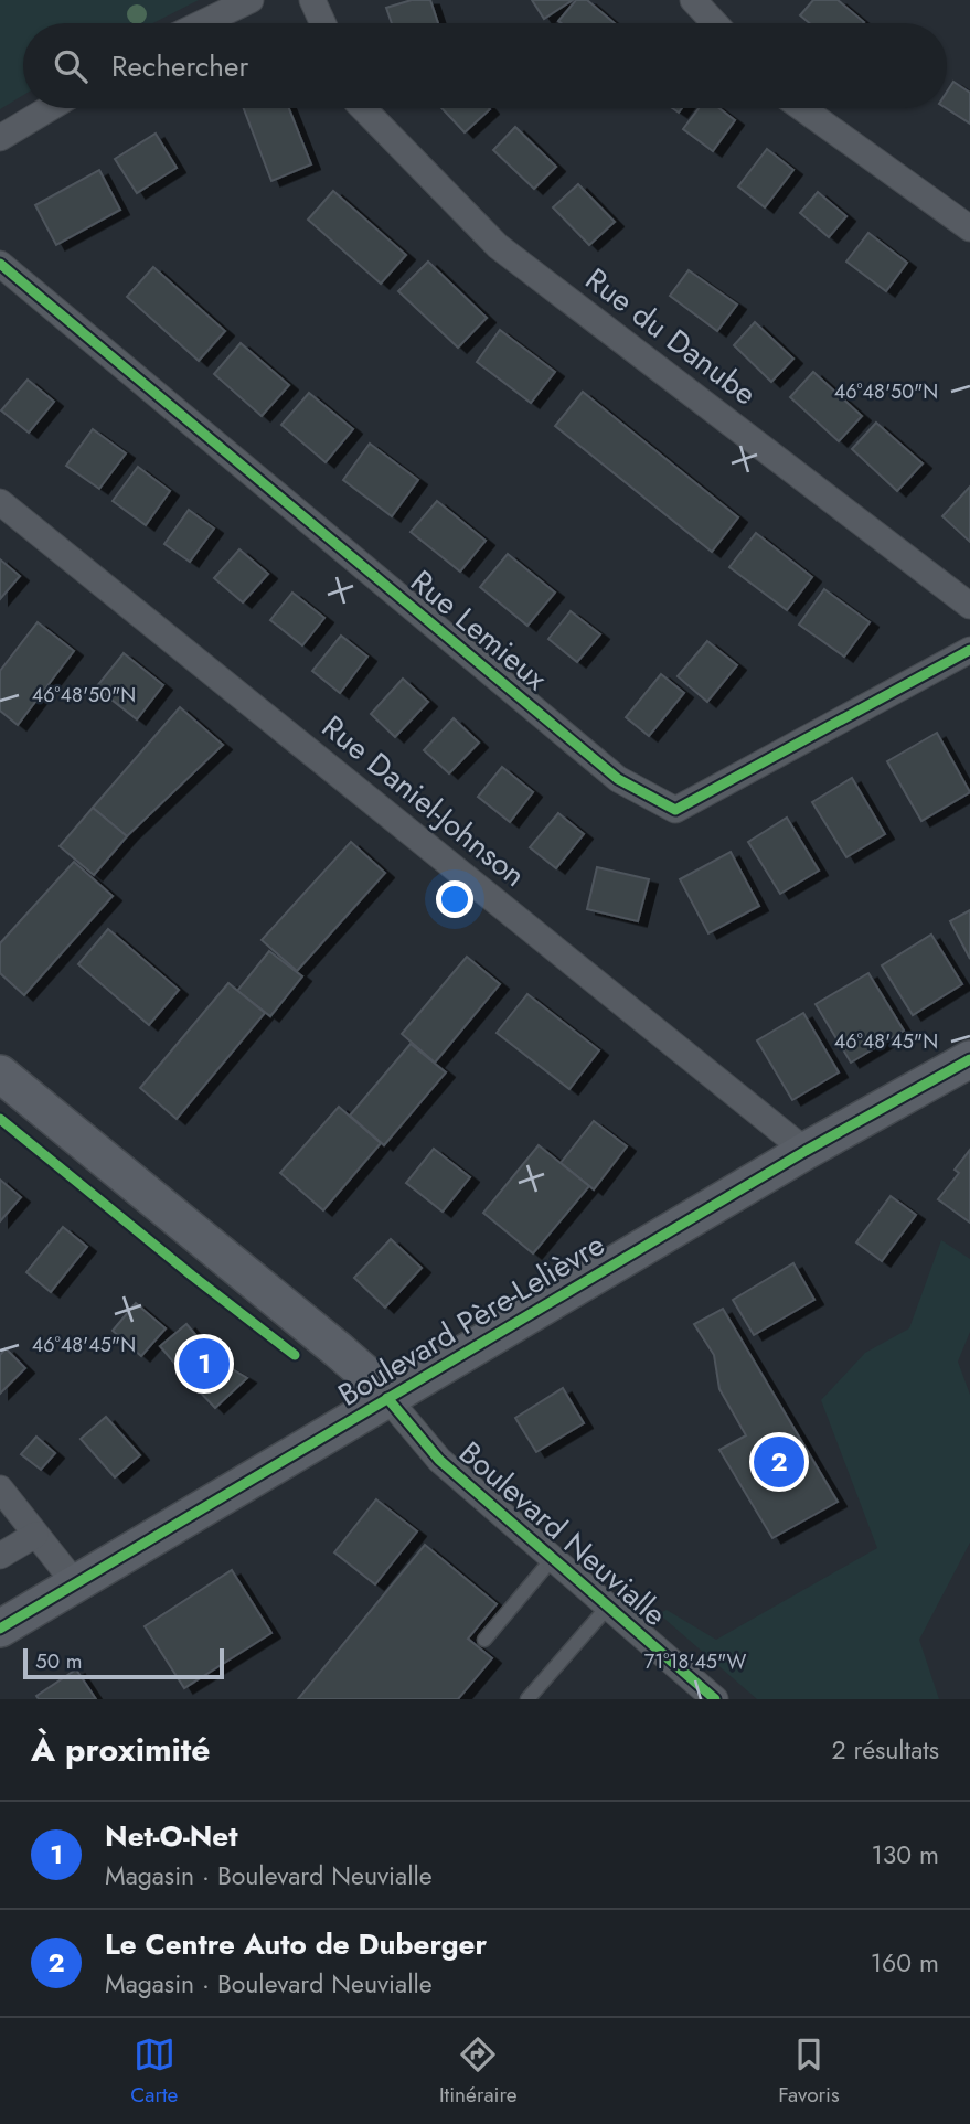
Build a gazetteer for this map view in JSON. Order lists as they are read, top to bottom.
{
  "streets": {
    "main road": ["Boulevard Père-Lelièvre", "Boulevard Neuvialle"],
    "street": ["Rue du Danube", "Rue Lemieux", "Rue Daniel-Johnson"]
  },
  "crossings": [
    ["Rue Daniel-Johnson", "Boulevard Père-Lelièvre"],
    ["Boulevard Père-Lelièvre", "Boulevard Neuvialle"]
  ],
  "scale_bar": "50 m",
  "page": {
    "search": "Rechercher",
    "pins": ["1", "2"],
    "scale": "50 m",
    "heading": ["À proximité", "2 résultats"],
    "list": [
      {
        "mark": "1",
        "name": "Net-O-Net",
        "note": "Magasin · Boulevard Neuvialle",
        "value": "130 m"
      },
      {
        "mark": "2",
        "name": "Le Centre Auto de Duberger",
        "note": "Magasin · Boulevard Neuvialle",
        "value": "160 m"
      }
    ],
    "nav": ["Carte", "Itinéraire", "Favoris"]
  },
  "coordinates": ["46°48'50\"N", "46°48'45\"N", "71°18'45\"W"]
}
